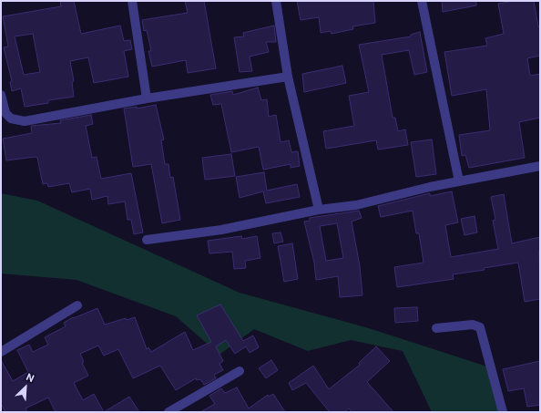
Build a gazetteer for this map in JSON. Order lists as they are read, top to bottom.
{
  "north": "top right"
}
